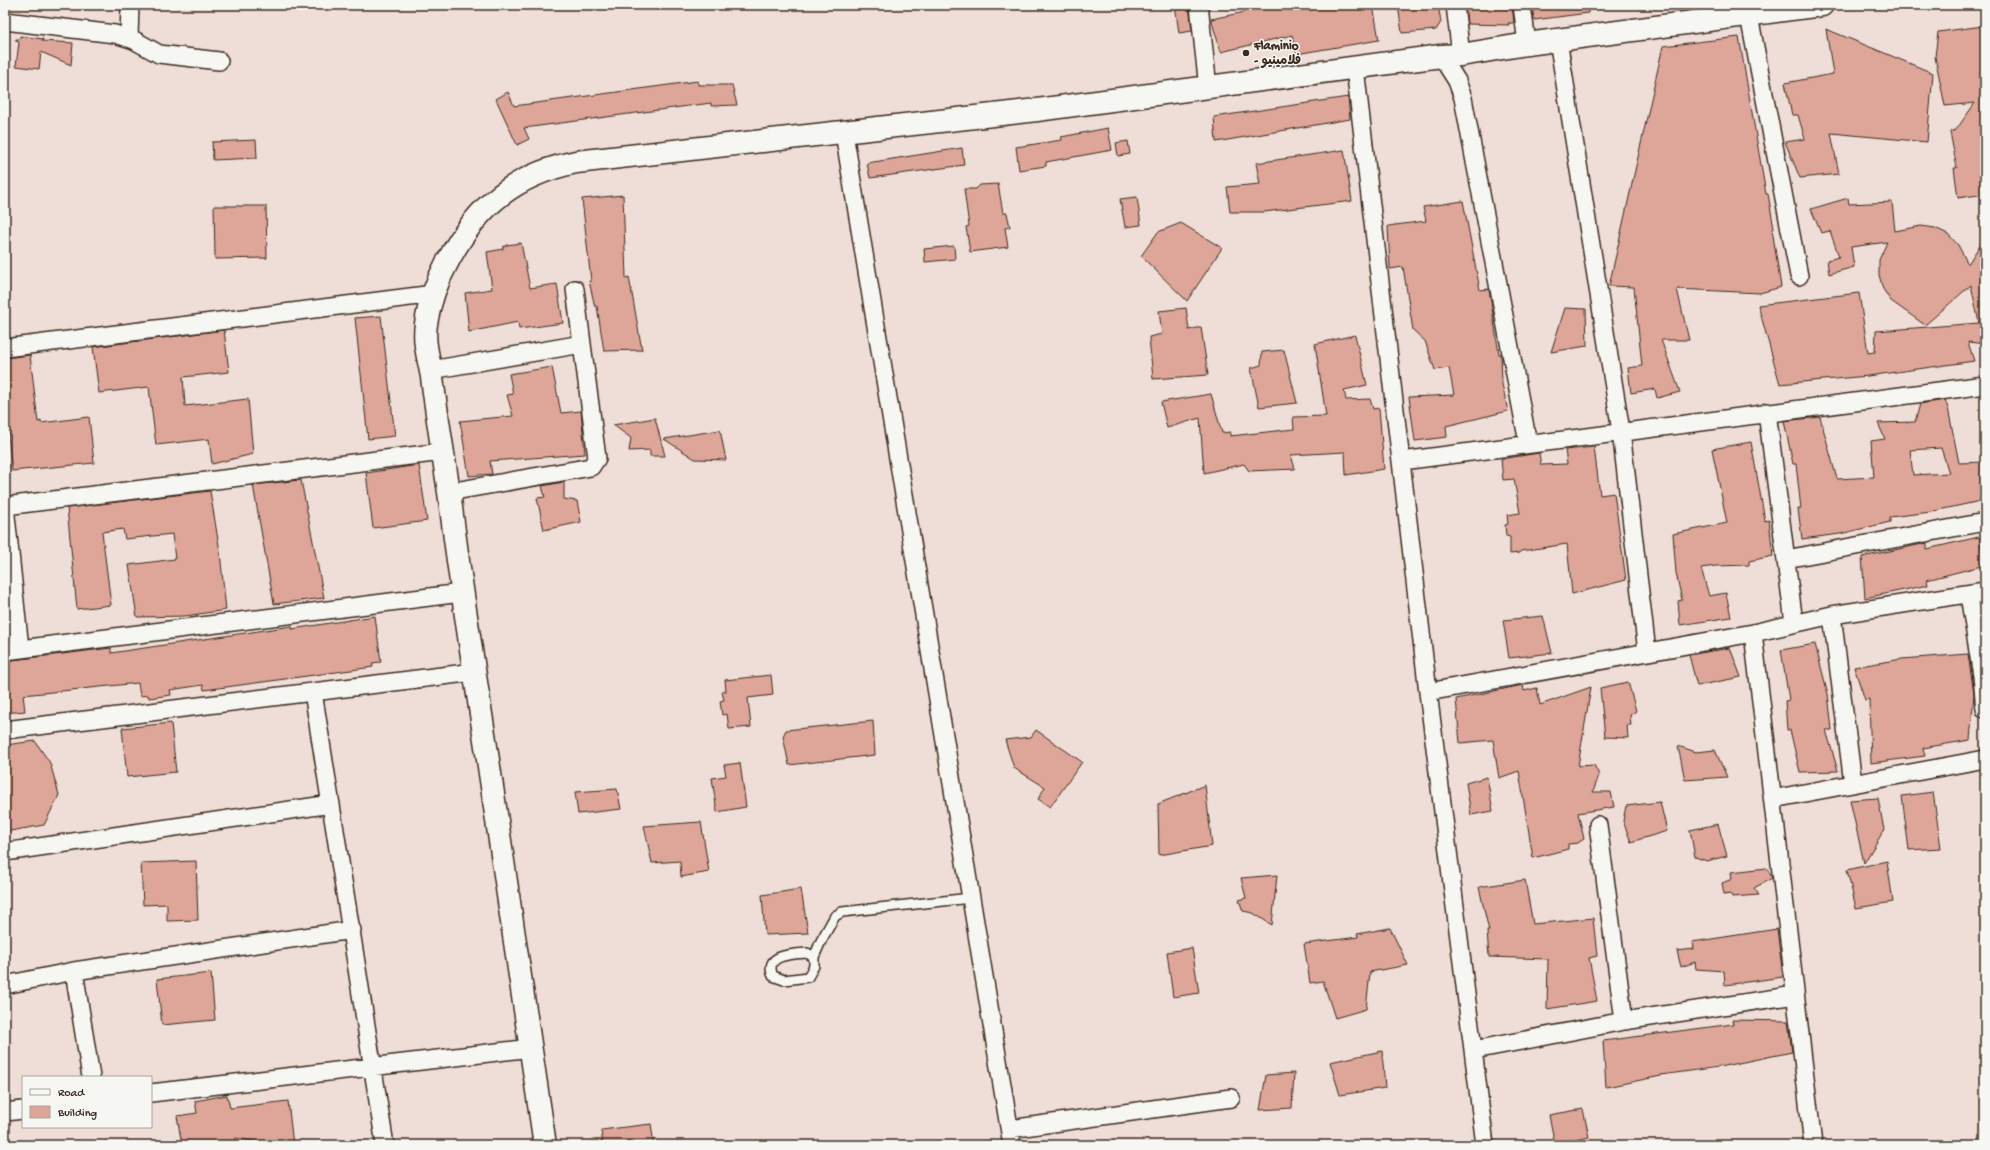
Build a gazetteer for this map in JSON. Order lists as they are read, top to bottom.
{
  "places": ["Flaminio - فلامينيو"],
  "legend": ["Road", "Building"]
}
